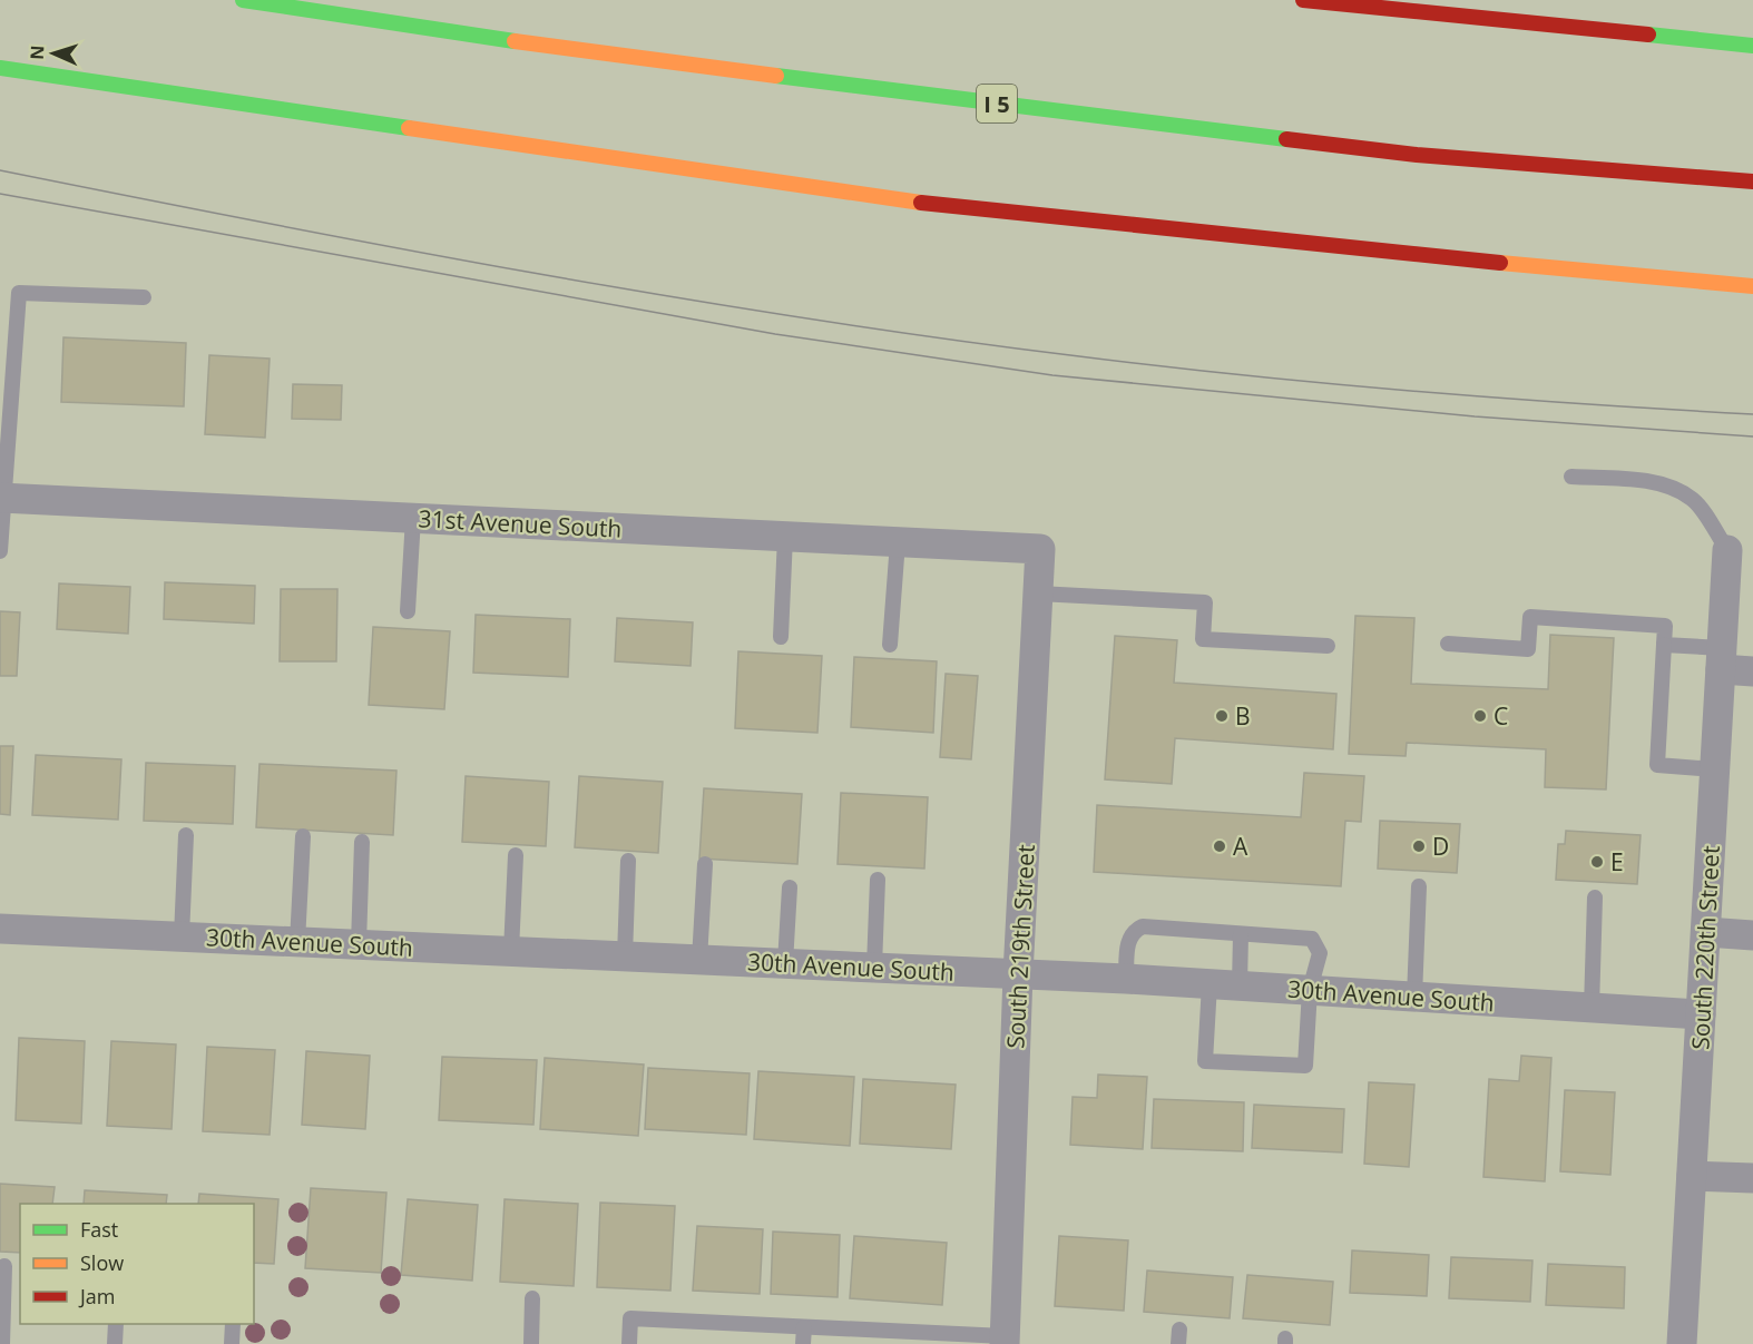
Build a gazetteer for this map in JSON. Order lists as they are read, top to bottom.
{
  "streets": {
    "highway": ["I 5"],
    "street": [
      "31st Avenue South",
      "30th Avenue South",
      "South 219th Street",
      "South 220th Street"
    ]
  },
  "crossings": [
    ["31st Avenue South", "South 219th Street"],
    ["30th Avenue South", "South 219th Street"],
    ["30th Avenue South", "South 220th Street"]
  ],
  "places": [
    "B",
    "C",
    "A",
    "D",
    "E"
  ],
  "legend": ["Fast", "Slow", "Jam"],
  "north": "left"
}
